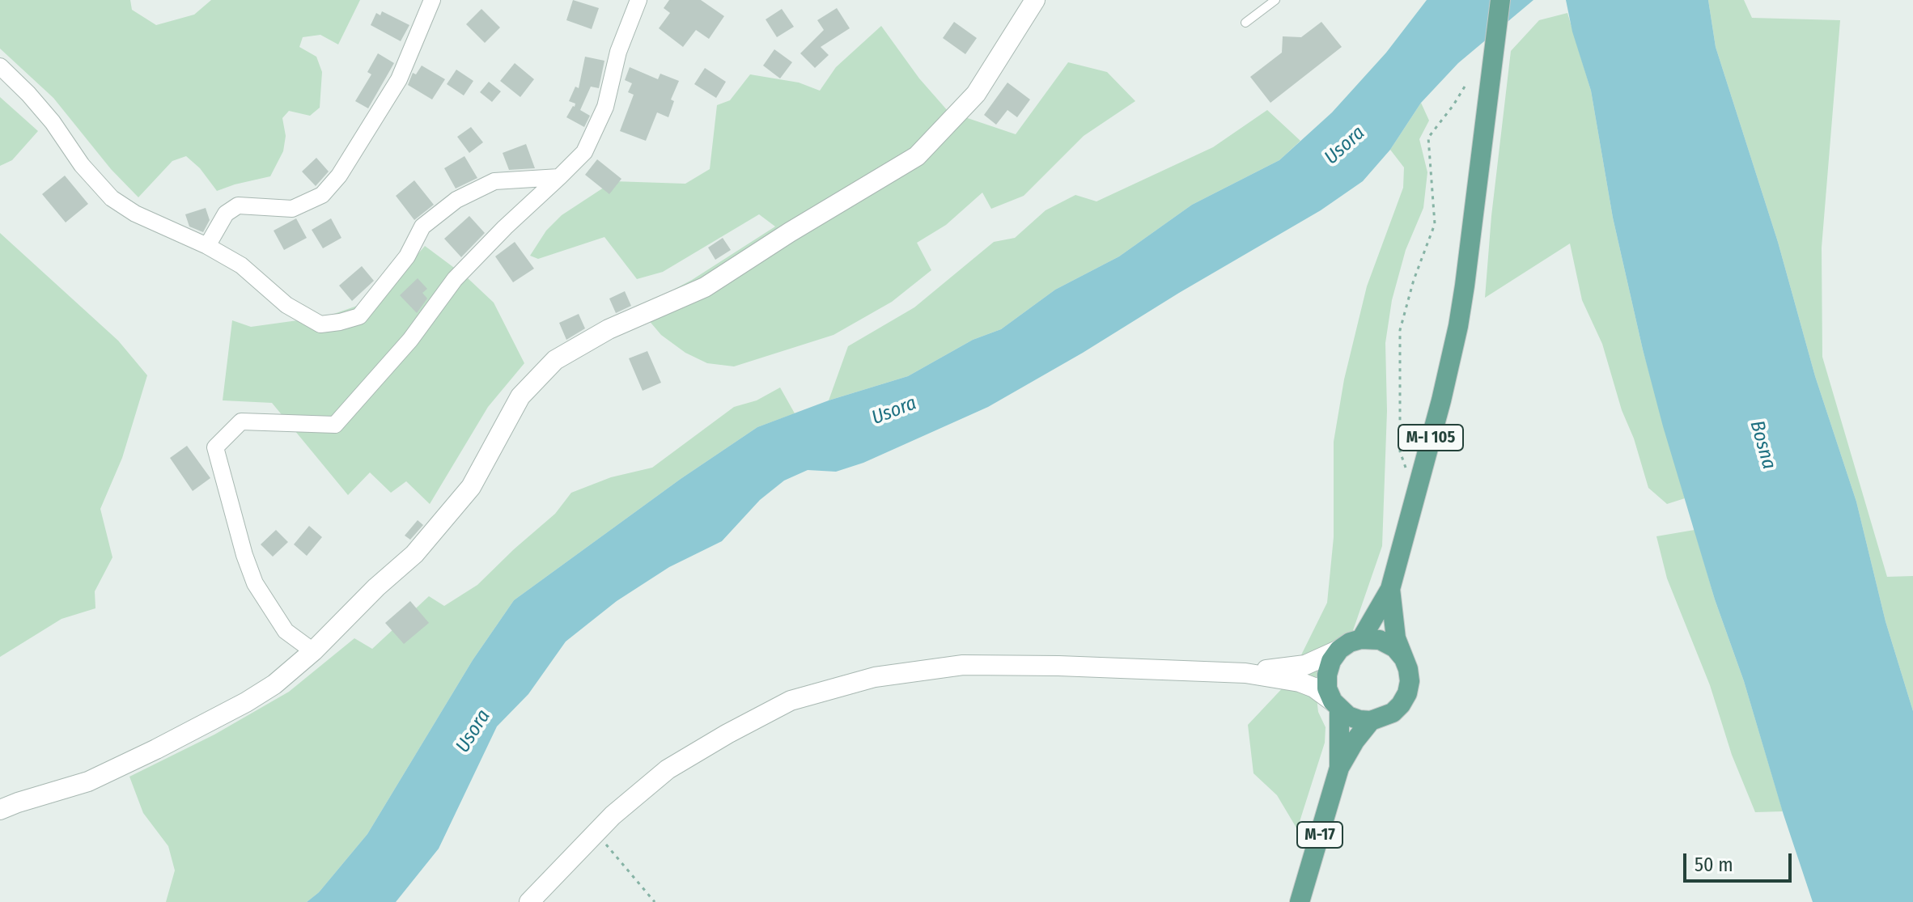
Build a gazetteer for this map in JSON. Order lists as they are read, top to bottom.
{
  "streets": {
    "main road": ["M-I 105", "M-17"]
  },
  "crossings": [
    ["M-I 105", "M-17"]
  ],
  "water": ["Usora", "Bosna"],
  "scale_bar": "50 m"
}
